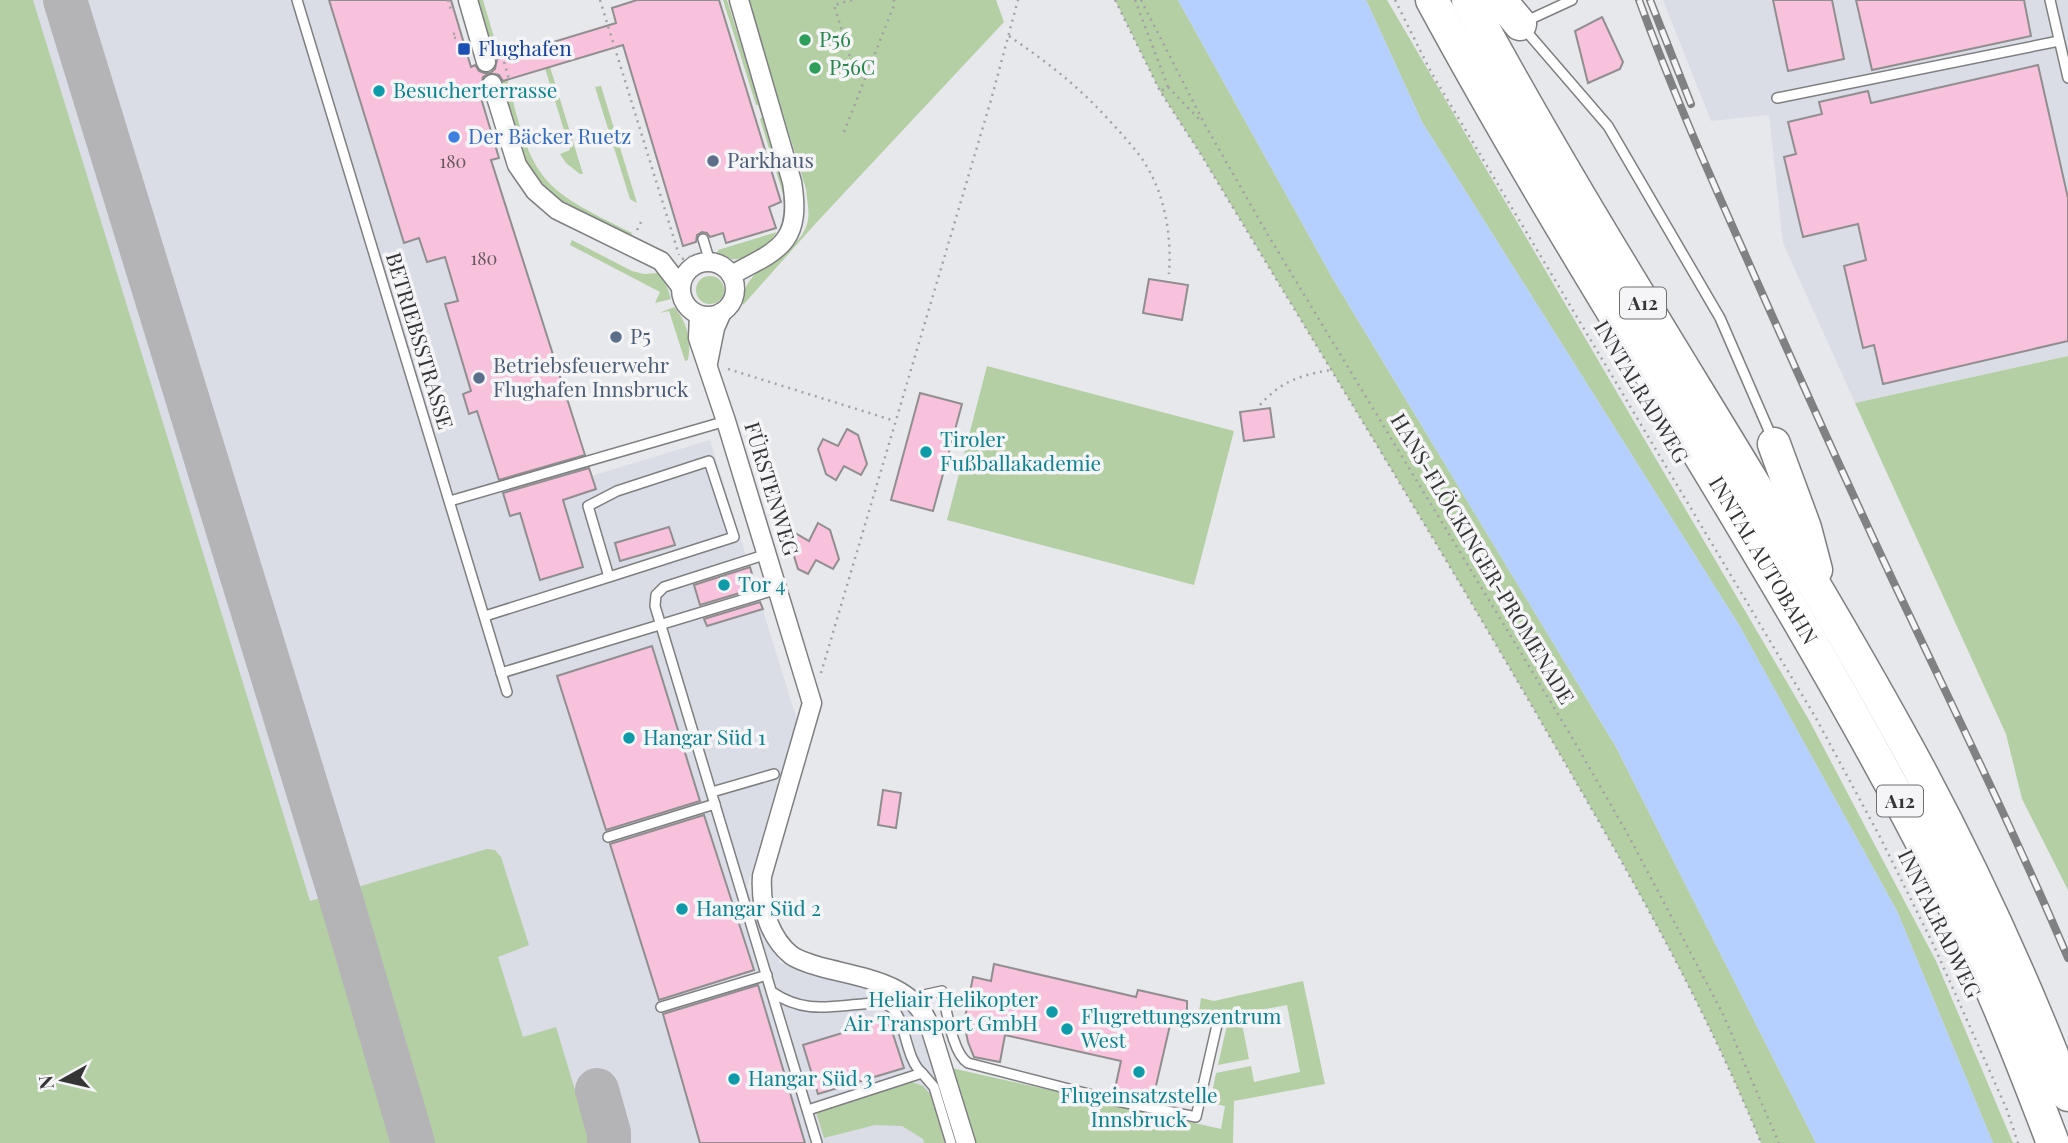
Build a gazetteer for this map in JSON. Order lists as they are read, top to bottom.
{
  "streets": {
    "highway": ["A12", "INNTAL AUTOBAHN"],
    "street": ["FÜRSTENWEG"],
    "lane": ["BETRIEBSSTRASSE"],
    "path": ["INNTALRADWEG", "HANS-FLÖCKINGER-PROMENADE"]
  },
  "places": {
    "other": [
      "P56",
      "P56C",
      "Besucherterrasse",
      "Der Bäcker Ruetz",
      "Parkhaus",
      "P5",
      "Betriebsfeuerwehr Flughafen Innsbruck",
      "Tiroler Fußballakademie",
      "Tor 4",
      "Hangar Süd 1",
      "Hangar Süd 2",
      "Heliair Helikopter Air Transport GmbH",
      "Flugrettungszentrum West",
      "Flugeinsatzstelle Innsbruck",
      "Hangar Süd 3"
    ],
    "transit": ["Flughafen"]
  },
  "house_numbers": ["180", "180"],
  "north": "left"
}
